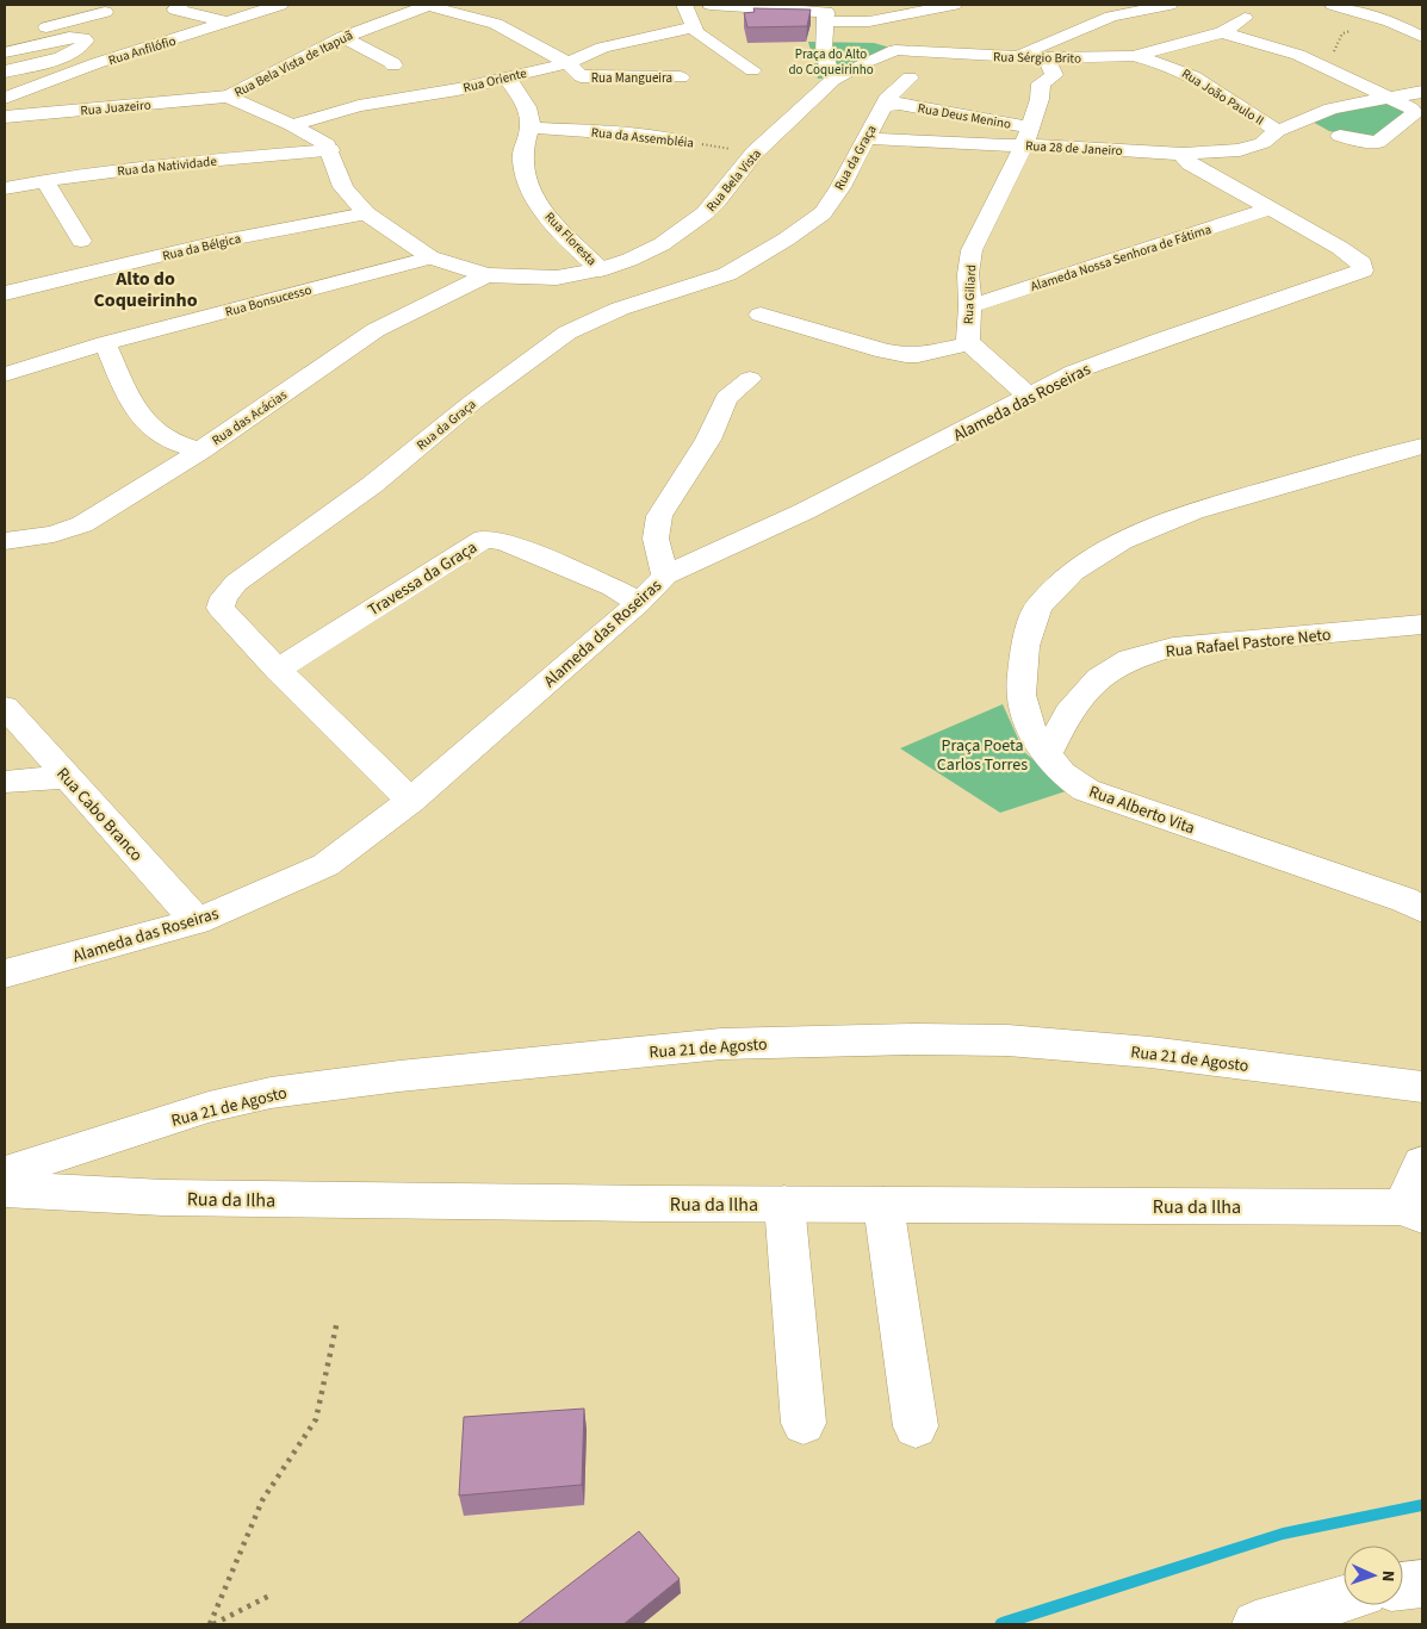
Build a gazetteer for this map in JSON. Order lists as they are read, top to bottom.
{
  "streets": {
    "street": [
      "Rua Anfilófio",
      "Rua Sérgio Brito",
      "Rua Bela Vista de Itapuã",
      "Rua Mangueira",
      "Rua Oriente",
      "Rua João Paulo II",
      "Rua Juazeiro",
      "Rua Deus Menino",
      "Rua da Assembléia",
      "Rua 28 de Janeiro",
      "Rua da Graça",
      "Rua da Natividade",
      "Rua Bela Vista",
      "Rua Floresta",
      "Rua da Bélgica",
      "Alameda Nossa Senhora de Fátima",
      "Rua Giliard",
      "Rua Bonsucesso",
      "Alameda das Roseiras",
      "Rua das Acácias",
      "Travessa da Graça",
      "Rua Rafael Pastore Neto",
      "Rua Alberto Vita",
      "Rua Cabo Branco",
      "Rua 21 de Agosto",
      "Rua da Ilha"
    ]
  },
  "crossings": [
    ["Rua Sérgio Brito", "Rua João Paulo II"],
    ["Rua Sérgio Brito", "Rua Bela Vista"],
    ["Rua Sérgio Brito", "Rua Giliard"],
    ["Rua Bela Vista de Itapuã", "Rua Mangueira"],
    ["Rua Bela Vista de Itapuã", "Rua Juazeiro"],
    ["Rua Mangueira", "Rua Oriente"],
    ["Rua Oriente", "Rua Floresta"],
    ["Rua João Paulo II", "Rua 28 de Janeiro"],
    ["Rua Deus Menino", "Rua 28 de Janeiro"],
    ["Rua Deus Menino", "Rua da Graça"],
    ["Rua Deus Menino", "Rua Giliard"],
    ["Rua da Assembléia", "Rua Bela Vista"],
    ["Rua da Assembléia", "Rua Floresta"],
    ["Rua 28 de Janeiro", "Rua da Graça"],
    ["Rua 28 de Janeiro", "Rua Giliard"],
    ["Rua da Graça", "Rua Floresta"],
    ["Rua da Graça", "Alameda das Roseiras"],
    ["Rua da Graça", "Travessa da Graça"],
    ["Rua da Natividade", "Rua Bela Vista"],
    ["Rua Bela Vista", "Rua Floresta"],
    ["Rua Bela Vista", "Rua da Bélgica"],
    ["Rua Bela Vista", "Rua Bonsucesso"],
    ["Rua Bela Vista", "Rua das Acácias"],
    ["Alameda Nossa Senhora de Fátima", "Rua Giliard"],
    ["Alameda Nossa Senhora de Fátima", "Alameda das Roseiras"],
    ["Rua Giliard", "Alameda das Roseiras"],
    ["Alameda das Roseiras", "Travessa da Graça"],
    ["Alameda das Roseiras", "Rua Cabo Branco"],
    ["Rua Rafael Pastore Neto", "Rua Alberto Vita"]
  ],
  "districts": ["Alto do Coqueirinho"],
  "parks": ["Praça do Alto do Coqueirinho", "Praça Poeta Carlos Torres"],
  "north": "right"
}
